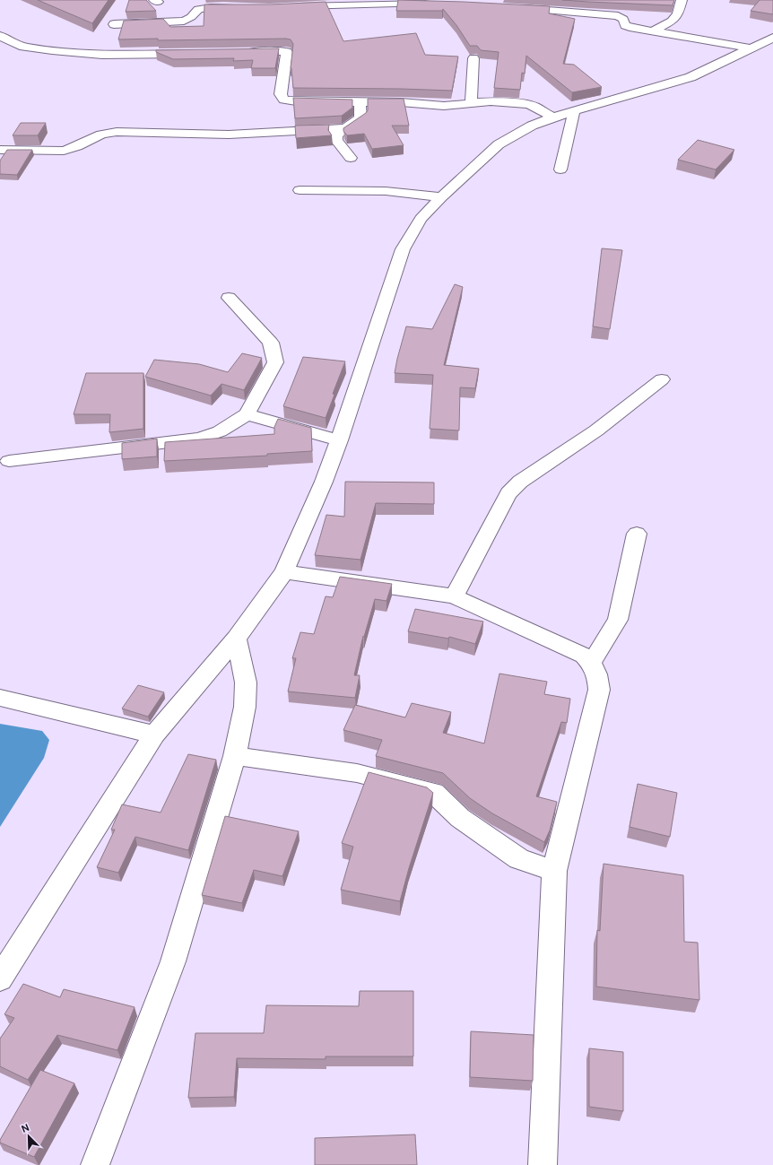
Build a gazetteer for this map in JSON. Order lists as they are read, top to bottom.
{
  "north": "top left"
}
